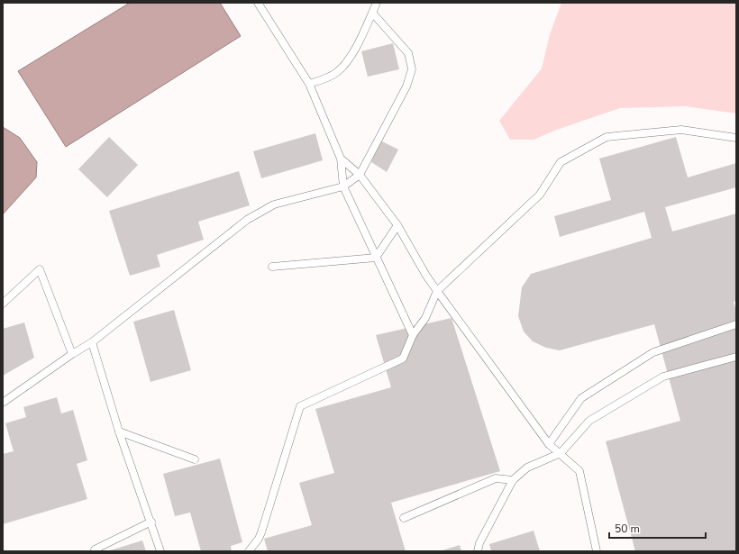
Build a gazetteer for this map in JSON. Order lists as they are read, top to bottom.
{
  "scale_bar": "50 m"
}
